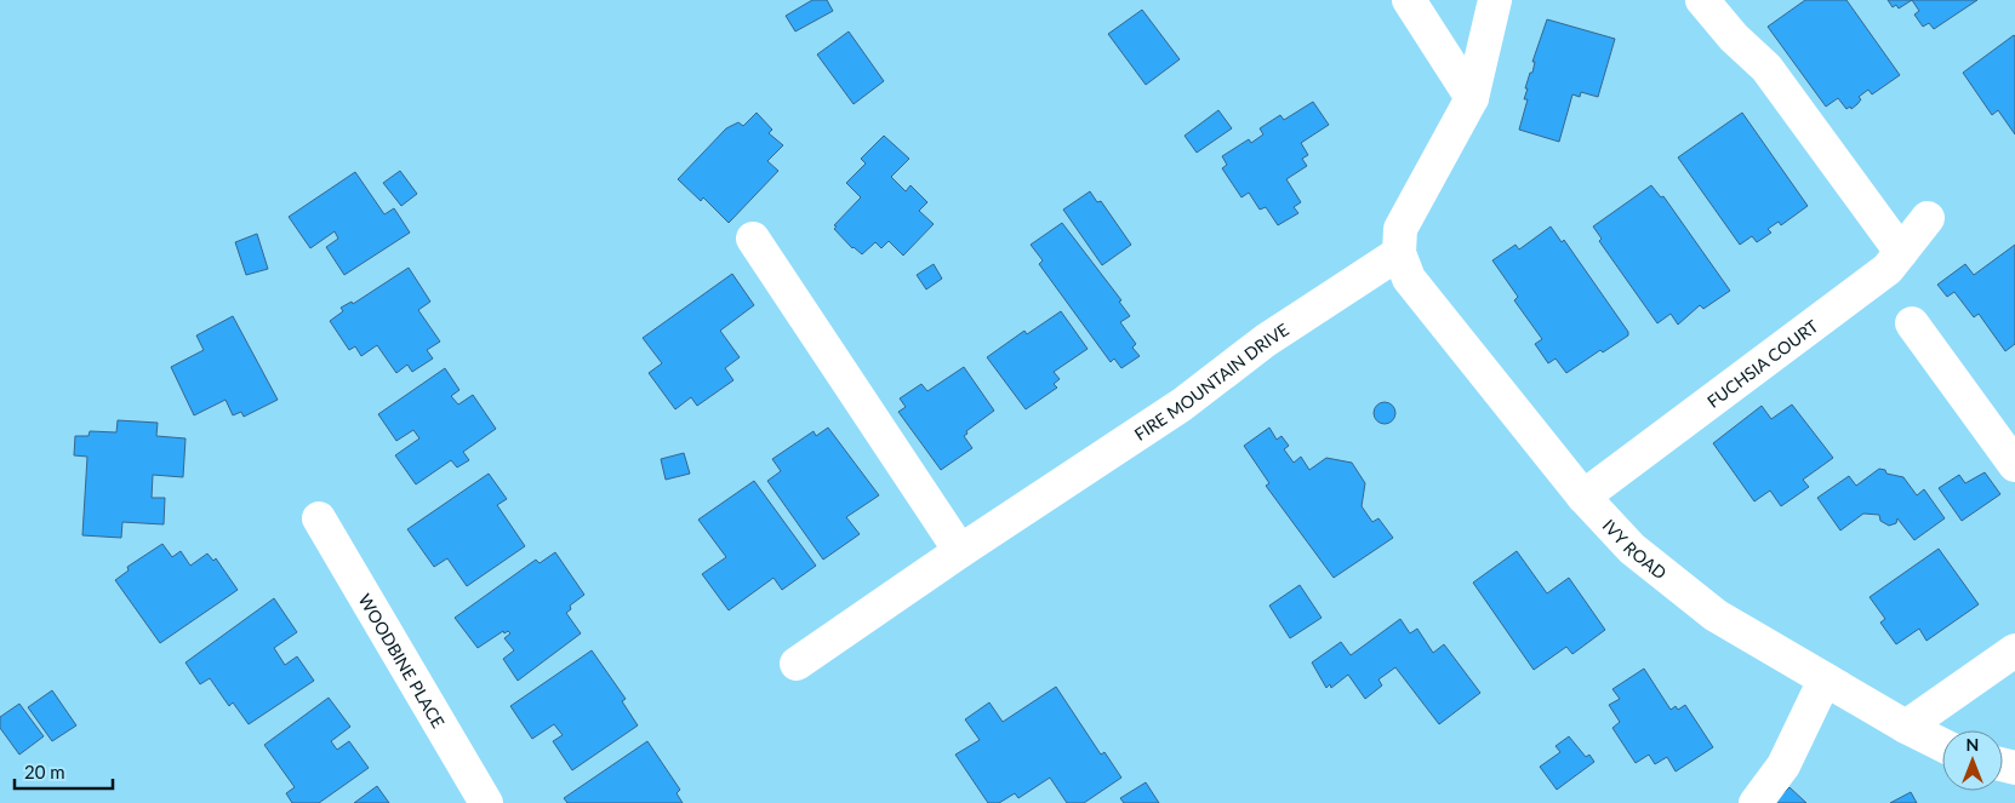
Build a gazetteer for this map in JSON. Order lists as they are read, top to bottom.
{
  "streets": {
    "street": [
      "FUCHSIA COURT",
      "FIRE MOUNTAIN DRIVE",
      "IVY ROAD",
      "WOODBINE PLACE"
    ]
  },
  "crossings": [
    ["FUCHSIA COURT", "IVY ROAD"],
    ["FIRE MOUNTAIN DRIVE", "IVY ROAD"]
  ],
  "scale_bar": "20 m",
  "north": "top"
}
